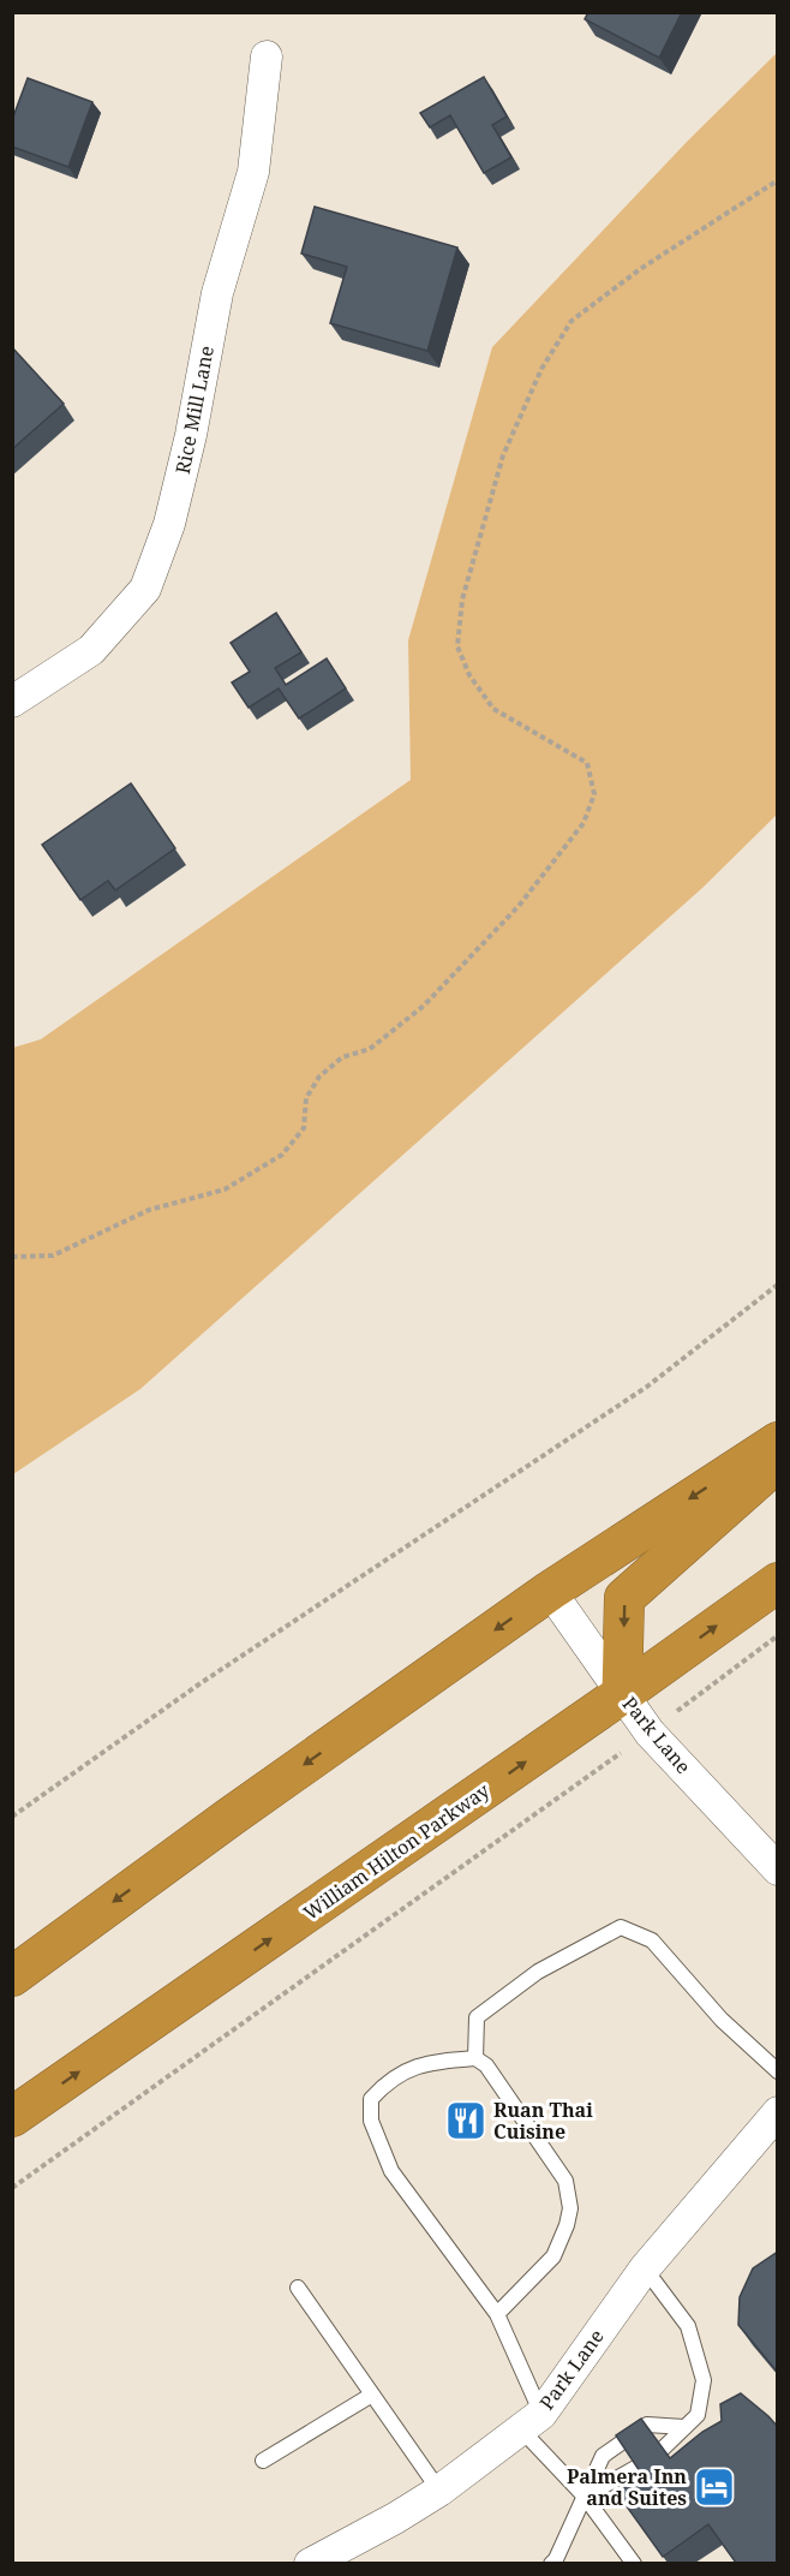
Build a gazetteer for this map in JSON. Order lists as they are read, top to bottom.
{
  "streets": {
    "highway": ["William Hilton Parkway"],
    "street": ["Rice Mill Lane", "Park Lane"]
  },
  "crossings": [
    ["Park Lane", "William Hilton Parkway"]
  ],
  "places": {
    "restaurant": ["Ruan Thai Cuisine"],
    "hotel": ["Palmera Inn and Suites"]
  }
}
